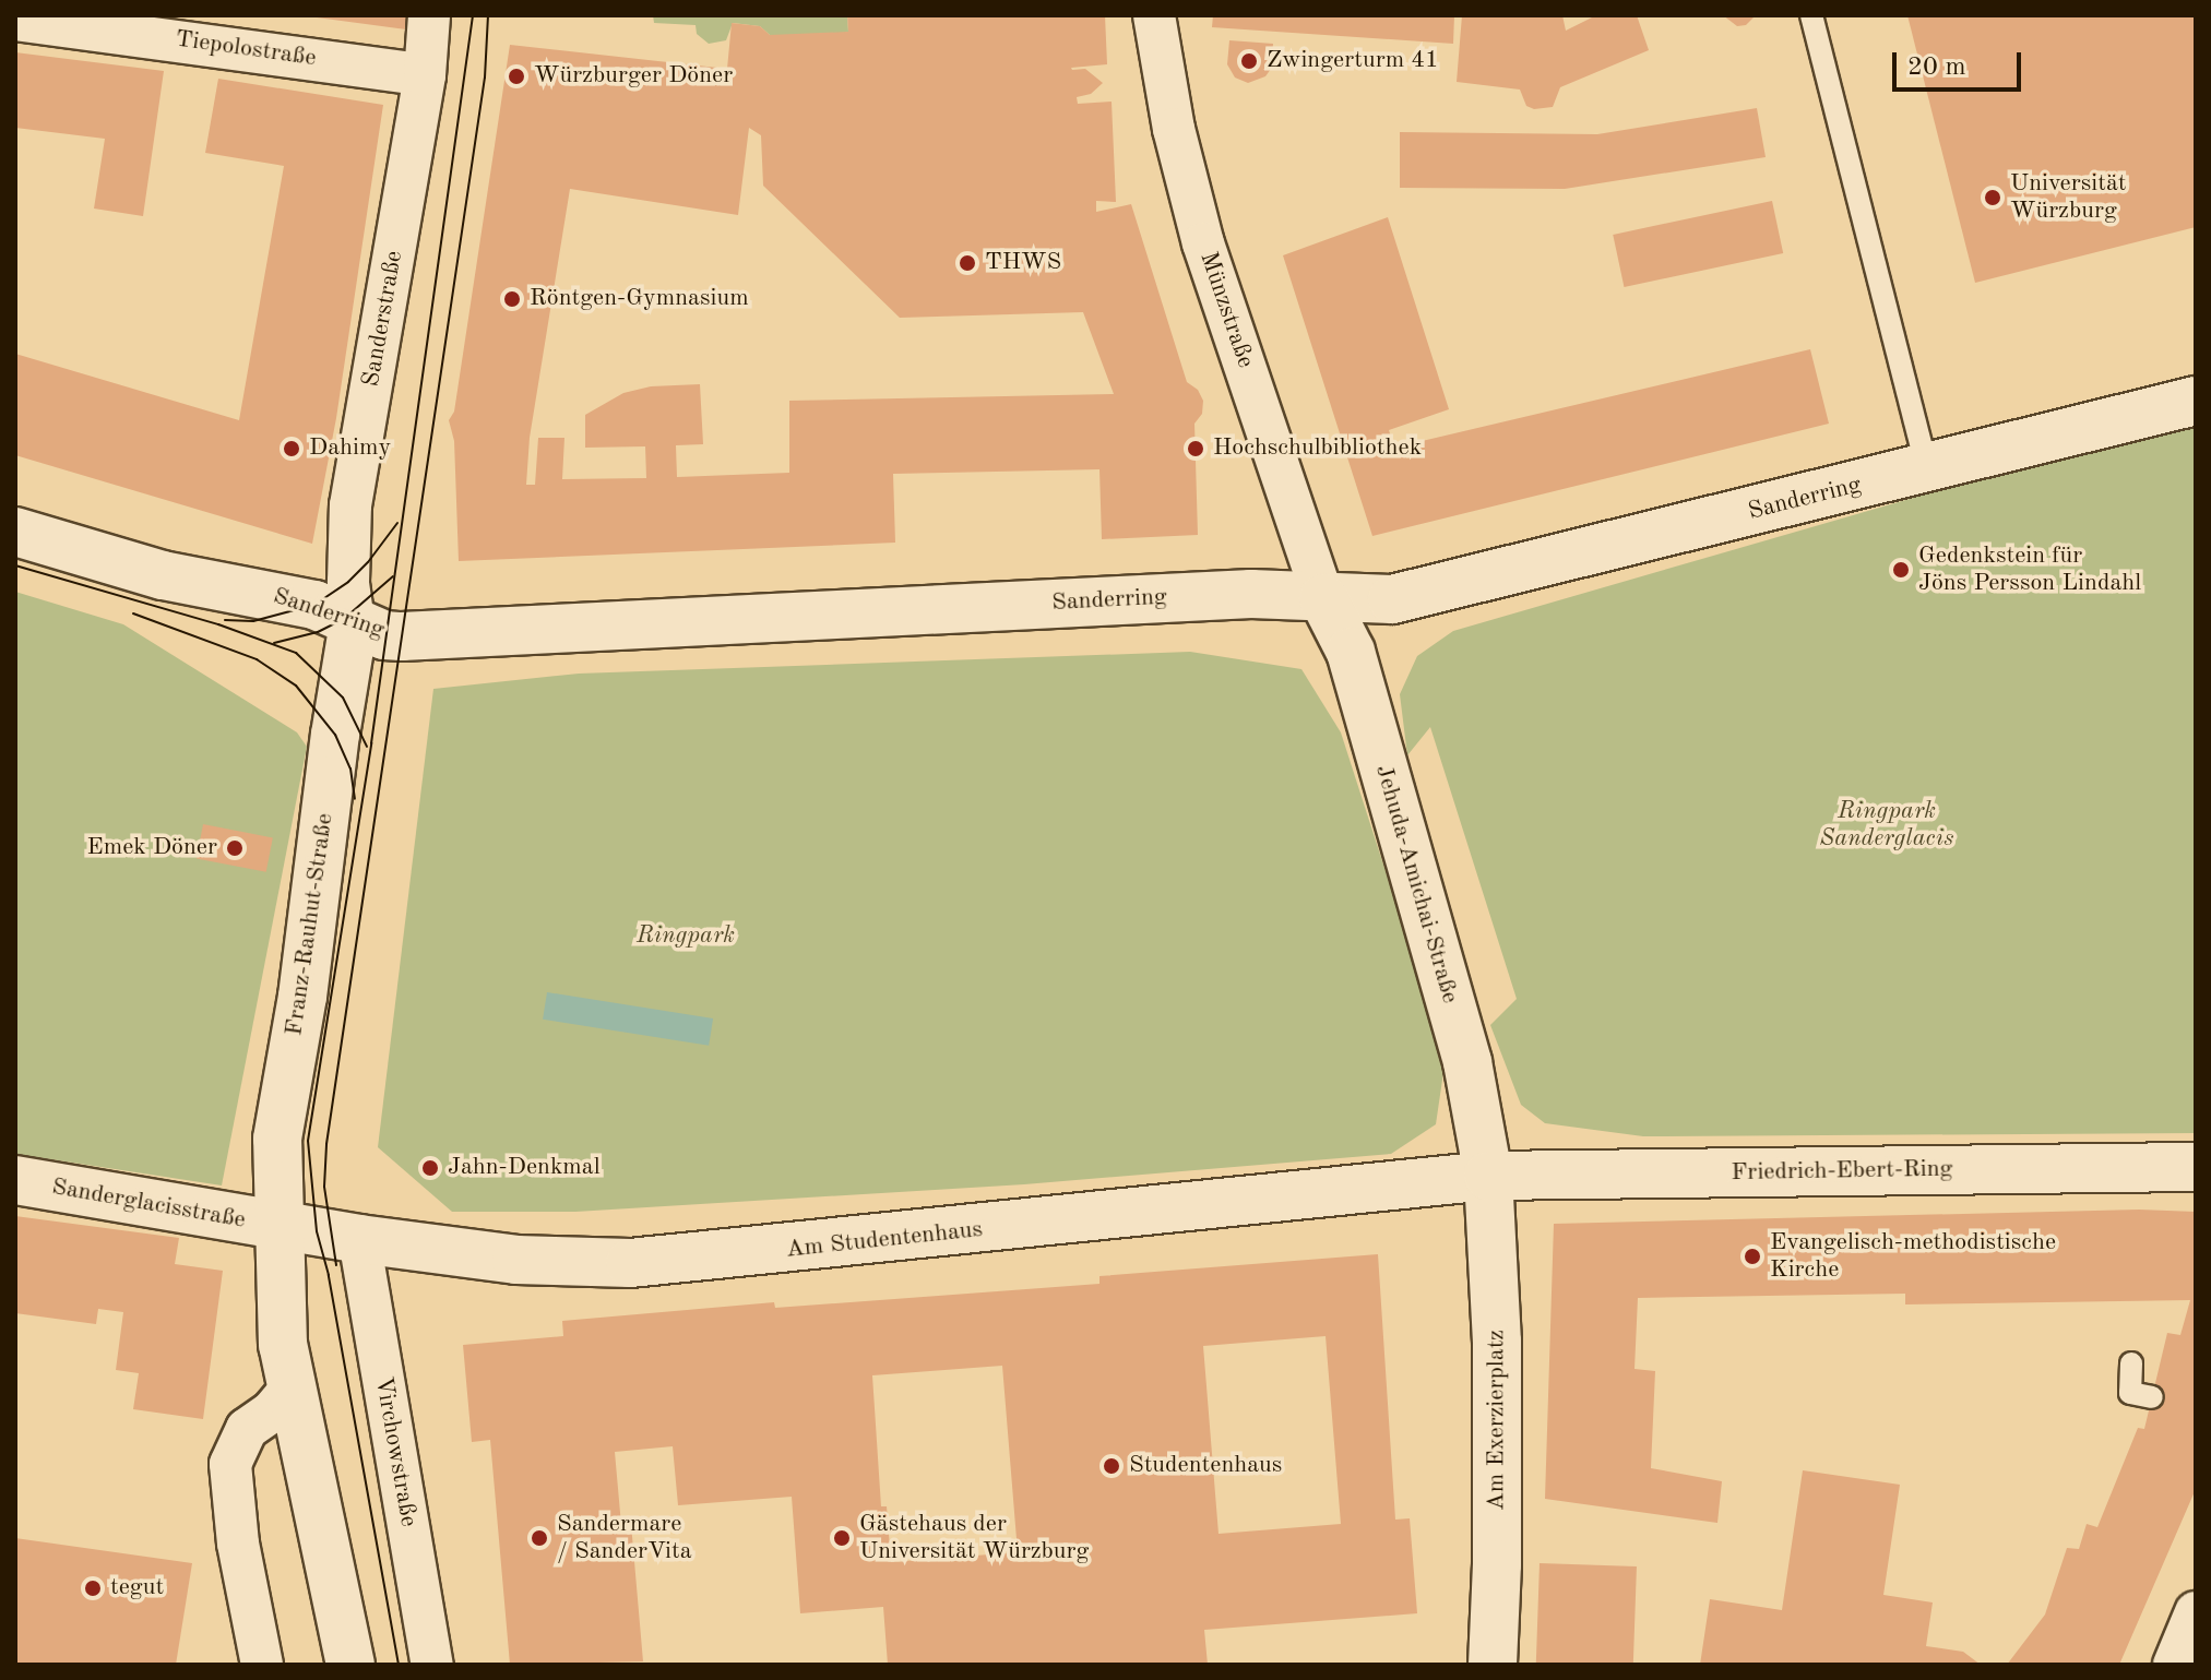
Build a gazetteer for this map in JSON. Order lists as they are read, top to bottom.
{
  "streets": {
    "street": [
      "Tiepolostraße",
      "Münzstraße",
      "Sanderstraße",
      "Sanderring",
      "Jehuda-Amichai-Straße",
      "Franz-Rauhut-Straße",
      "Friedrich-Ebert-Ring",
      "Sanderglacisstraße",
      "Am Studentenhaus",
      "Am Exerzierplatz",
      "Virchowstraße"
    ]
  },
  "crossings": [
    ["Tiepolostraße", "Sanderstraße"],
    ["Münzstraße", "Sanderring"],
    ["Münzstraße", "Jehuda-Amichai-Straße"],
    ["Sanderstraße", "Sanderring"],
    ["Sanderstraße", "Franz-Rauhut-Straße"],
    ["Sanderring", "Jehuda-Amichai-Straße"],
    ["Sanderring", "Franz-Rauhut-Straße"],
    ["Jehuda-Amichai-Straße", "Friedrich-Ebert-Ring"],
    ["Jehuda-Amichai-Straße", "Am Studentenhaus"],
    ["Jehuda-Amichai-Straße", "Am Exerzierplatz"],
    ["Franz-Rauhut-Straße", "Sanderglacisstraße"],
    ["Franz-Rauhut-Straße", "Am Studentenhaus"],
    ["Friedrich-Ebert-Ring", "Am Studentenhaus"],
    ["Friedrich-Ebert-Ring", "Am Exerzierplatz"],
    ["Sanderglacisstraße", "Am Studentenhaus"],
    ["Am Studentenhaus", "Am Exerzierplatz"],
    ["Am Studentenhaus", "Virchowstraße"]
  ],
  "parks": ["Ringpark Sanderglacis", "Ringpark"],
  "places": [
    "Zwingerturm 41",
    "Würzburger Döner",
    "Universität Würzburg",
    "THWS",
    "Röntgen-Gymnasium",
    "Dahimy",
    "Hochschulbibliothek",
    "Gedenkstein für Jöns Persson Lindahl",
    "Emek Döner",
    "Jahn-Denkmal",
    "Evangelisch-methodistische Kirche",
    "Studentenhaus",
    "Sandermare / SanderVita",
    "Gästehaus der Universität Würzburg",
    "tegut"
  ],
  "scale_bar": "20 m"
}
